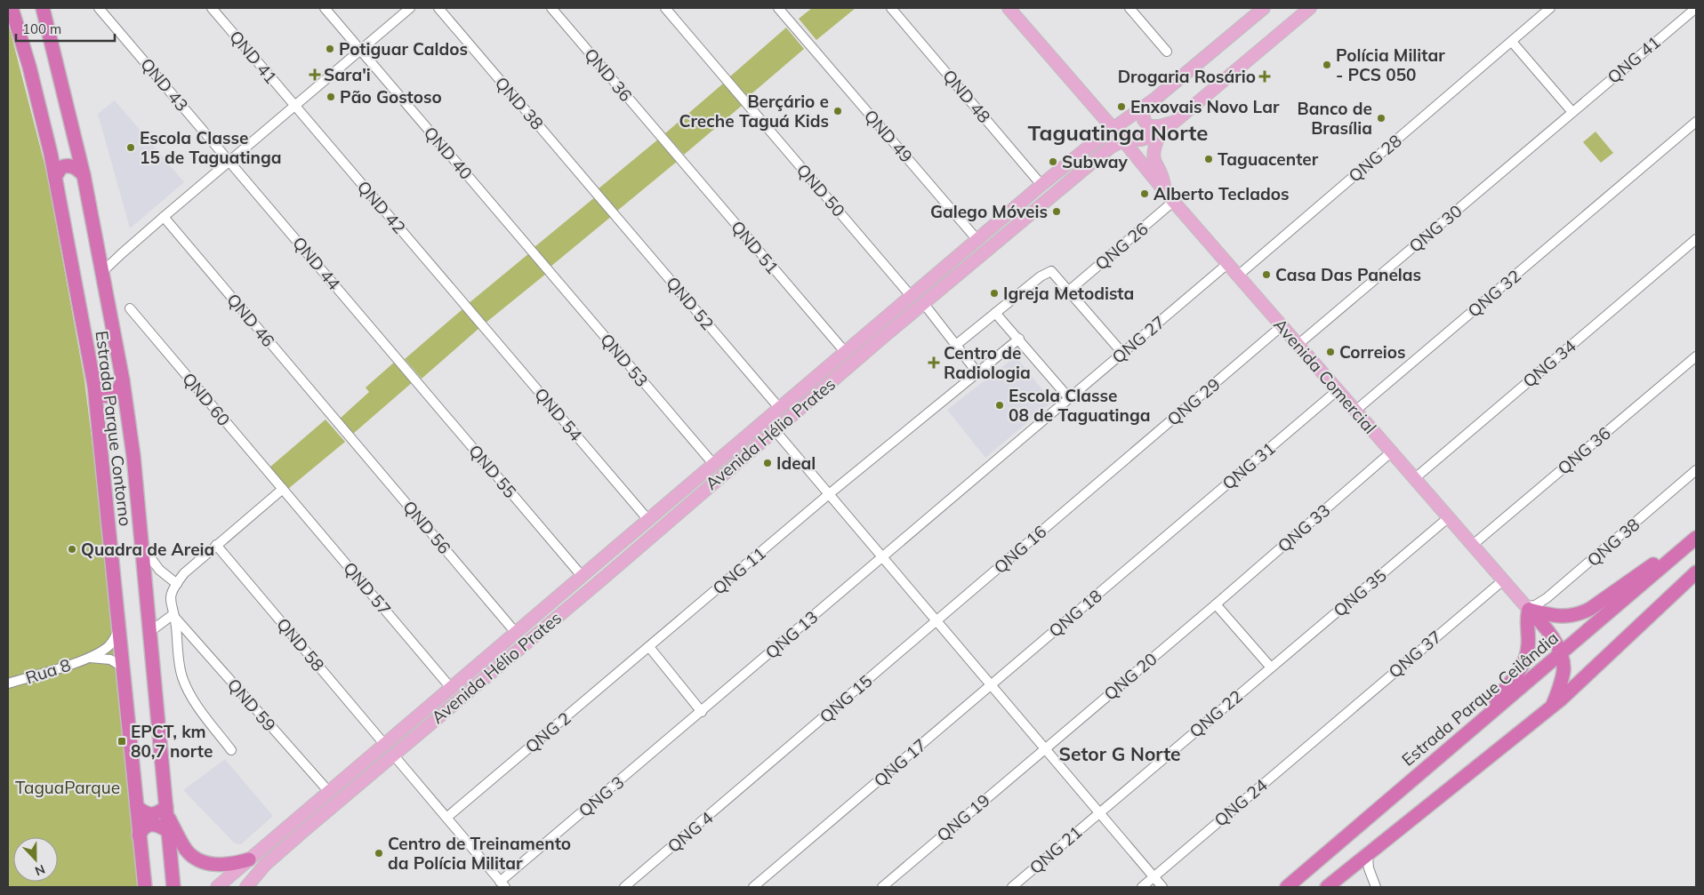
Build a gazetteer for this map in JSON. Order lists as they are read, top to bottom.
{
  "streets": {
    "highway": ["Estrada Parque Contorno", "Estrada Parque Ceilândia"],
    "main road": ["Avenida Comercial", "Avenida Hélio Prates"],
    "street": [
      "QND 41",
      "QNG 41",
      "QND 36",
      "QND 43",
      "QND 48",
      "QND 38",
      "QND 49",
      "QND 40",
      "QNG 28",
      "QND 50",
      "QND 42",
      "QNG 30",
      "QNG 26",
      "QND 51",
      "QND 44",
      "QNG 32",
      "QND 52",
      "QND 46",
      "QNG 27",
      "QND 53",
      "QNG 34",
      "QND 60",
      "QNG 29",
      "QND 54",
      "QNG 36",
      "QNG 31",
      "QND 55",
      "QND 56",
      "QNG 33",
      "QNG 38",
      "QNG 16",
      "QNG 11",
      "QND 57",
      "QNG 35",
      "QNG 18",
      "QNG 13",
      "QND 58",
      "QNG 37",
      "Rua 8",
      "QNG 20",
      "QNG 15",
      "QND 59",
      "QNG 22",
      "QNG 2",
      "QNG 17",
      "QNG 3",
      "QNG 24",
      "QNG 19",
      "QNG 4",
      "QNG 21"
    ]
  },
  "crossings": [
    ["QND 41", "QND 42"],
    ["QNG 41", "QNG 30"],
    ["QND 36", "QND 51"],
    ["QND 43", "QND 44"],
    ["QND 48", "Avenida Hélio Prates"],
    ["QND 38", "QND 52"],
    ["QND 49", "Avenida Hélio Prates"],
    ["QND 40", "QND 53"],
    ["QNG 28", "Avenida Comercial"],
    ["QND 50", "Avenida Hélio Prates"],
    ["QND 42", "QND 54"],
    ["QNG 30", "Avenida Comercial"],
    ["QNG 26", "Avenida Comercial"],
    ["QND 51", "Avenida Hélio Prates"],
    ["QND 44", "QND 55"],
    ["QNG 32", "Avenida Comercial"],
    ["QND 52", "Avenida Hélio Prates"],
    ["QND 46", "QND 56"],
    ["QNG 27", "Avenida Comercial"],
    ["QNG 27", "QNG 13"],
    ["QND 53", "Avenida Hélio Prates"],
    ["QNG 34", "Avenida Comercial"],
    ["Avenida Comercial", "QNG 29"],
    ["Avenida Comercial", "Avenida Hélio Prates"],
    ["Avenida Comercial", "QNG 36"],
    ["Avenida Comercial", "QNG 31"],
    ["Avenida Comercial", "QNG 33"],
    ["Avenida Comercial", "QNG 38"],
    ["Avenida Comercial", "QNG 35"],
    ["Avenida Comercial", "QNG 37"],
    ["QND 60", "QND 57"],
    ["QNG 29", "QNG 16"],
    ["QND 54", "Avenida Hélio Prates"],
    ["Avenida Hélio Prates", "QND 55"],
    ["Avenida Hélio Prates", "QND 56"],
    ["Avenida Hélio Prates", "QND 57"],
    ["Avenida Hélio Prates", "QND 58"],
    ["Avenida Hélio Prates", "QND 59"],
    ["QNG 31", "QNG 18"],
    ["QNG 33", "QNG 20"],
    ["QNG 16", "QNG 15"],
    ["QNG 11", "QNG 2"],
    ["QNG 35", "QNG 22"],
    ["QNG 18", "QNG 17"],
    ["QNG 13", "QNG 3"],
    ["QNG 37", "QNG 24"],
    ["QNG 20", "QNG 19"],
    ["QNG 15", "QNG 4"],
    ["QNG 22", "QNG 21"]
  ],
  "districts": ["Taguatinga Norte", "Setor G Norte"],
  "parks": ["TaguaParque"],
  "places": {
    "other": [
      "Potiguar Caldos",
      "Polícia Militar - PCS 050",
      "Pão Gostoso",
      "Enxovais Novo Lar",
      "Berçário e Creche Taguá Kids",
      "Banco de Brasília",
      "Escola Classe 15 de Taguatinga",
      "Taguacenter",
      "Subway",
      "Alberto Teclados",
      "Galego Móveis",
      "Casa Das Panelas",
      "Igreja Metodista",
      "Correios",
      "Escola Classe 08 de Taguatinga",
      "Ideal",
      "Quadra de Areia",
      "Centro de Treinamento da Polícia Militar"
    ],
    "health": ["Sara'i", "Drogaria Rosário", "Centro de Radiologia"],
    "transit": ["EPCT, km 80,7 norte"]
  },
  "scale_bar": "100 m",
  "north": "bottom"
}
